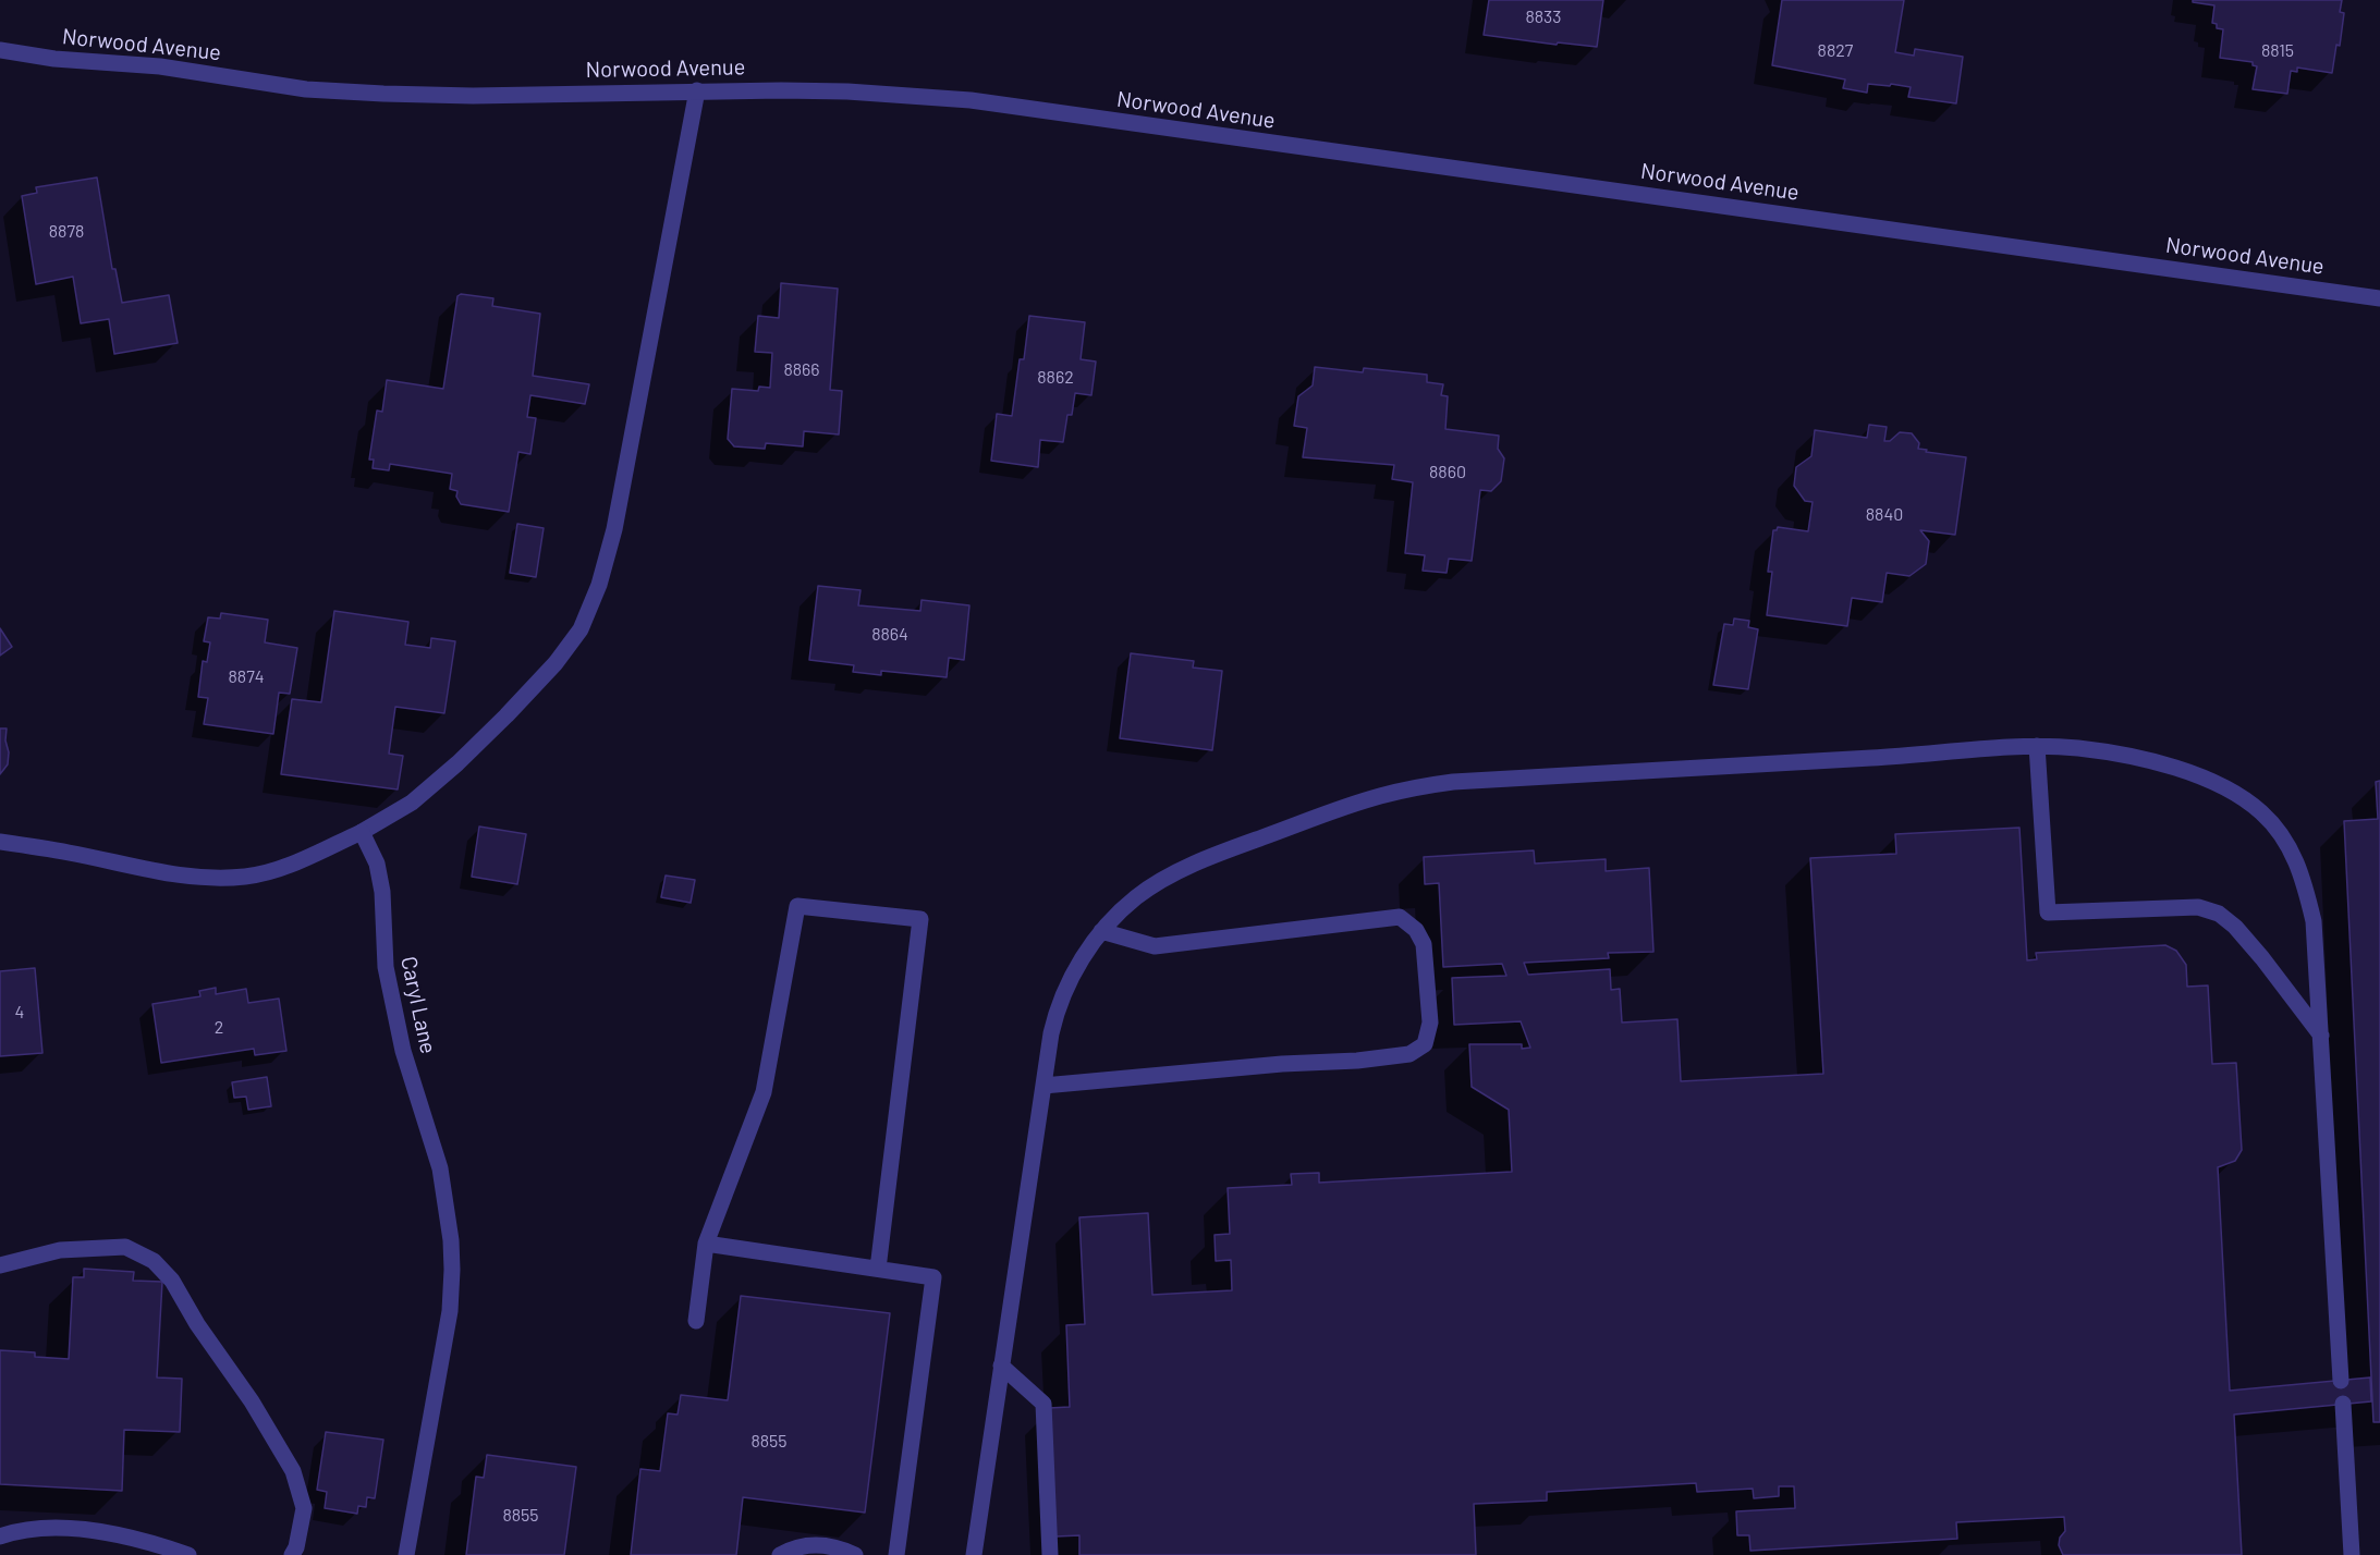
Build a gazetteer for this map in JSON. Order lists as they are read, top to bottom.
{
  "streets": {
    "street": ["Norwood Avenue", "Caryl Lane"]
  },
  "house_numbers": [
    "8833",
    "8827",
    "8815",
    "8878",
    "8866",
    "8862",
    "8860",
    "8840",
    "8864",
    "8874",
    "4",
    "2",
    "8855",
    "8855"
  ]
}
